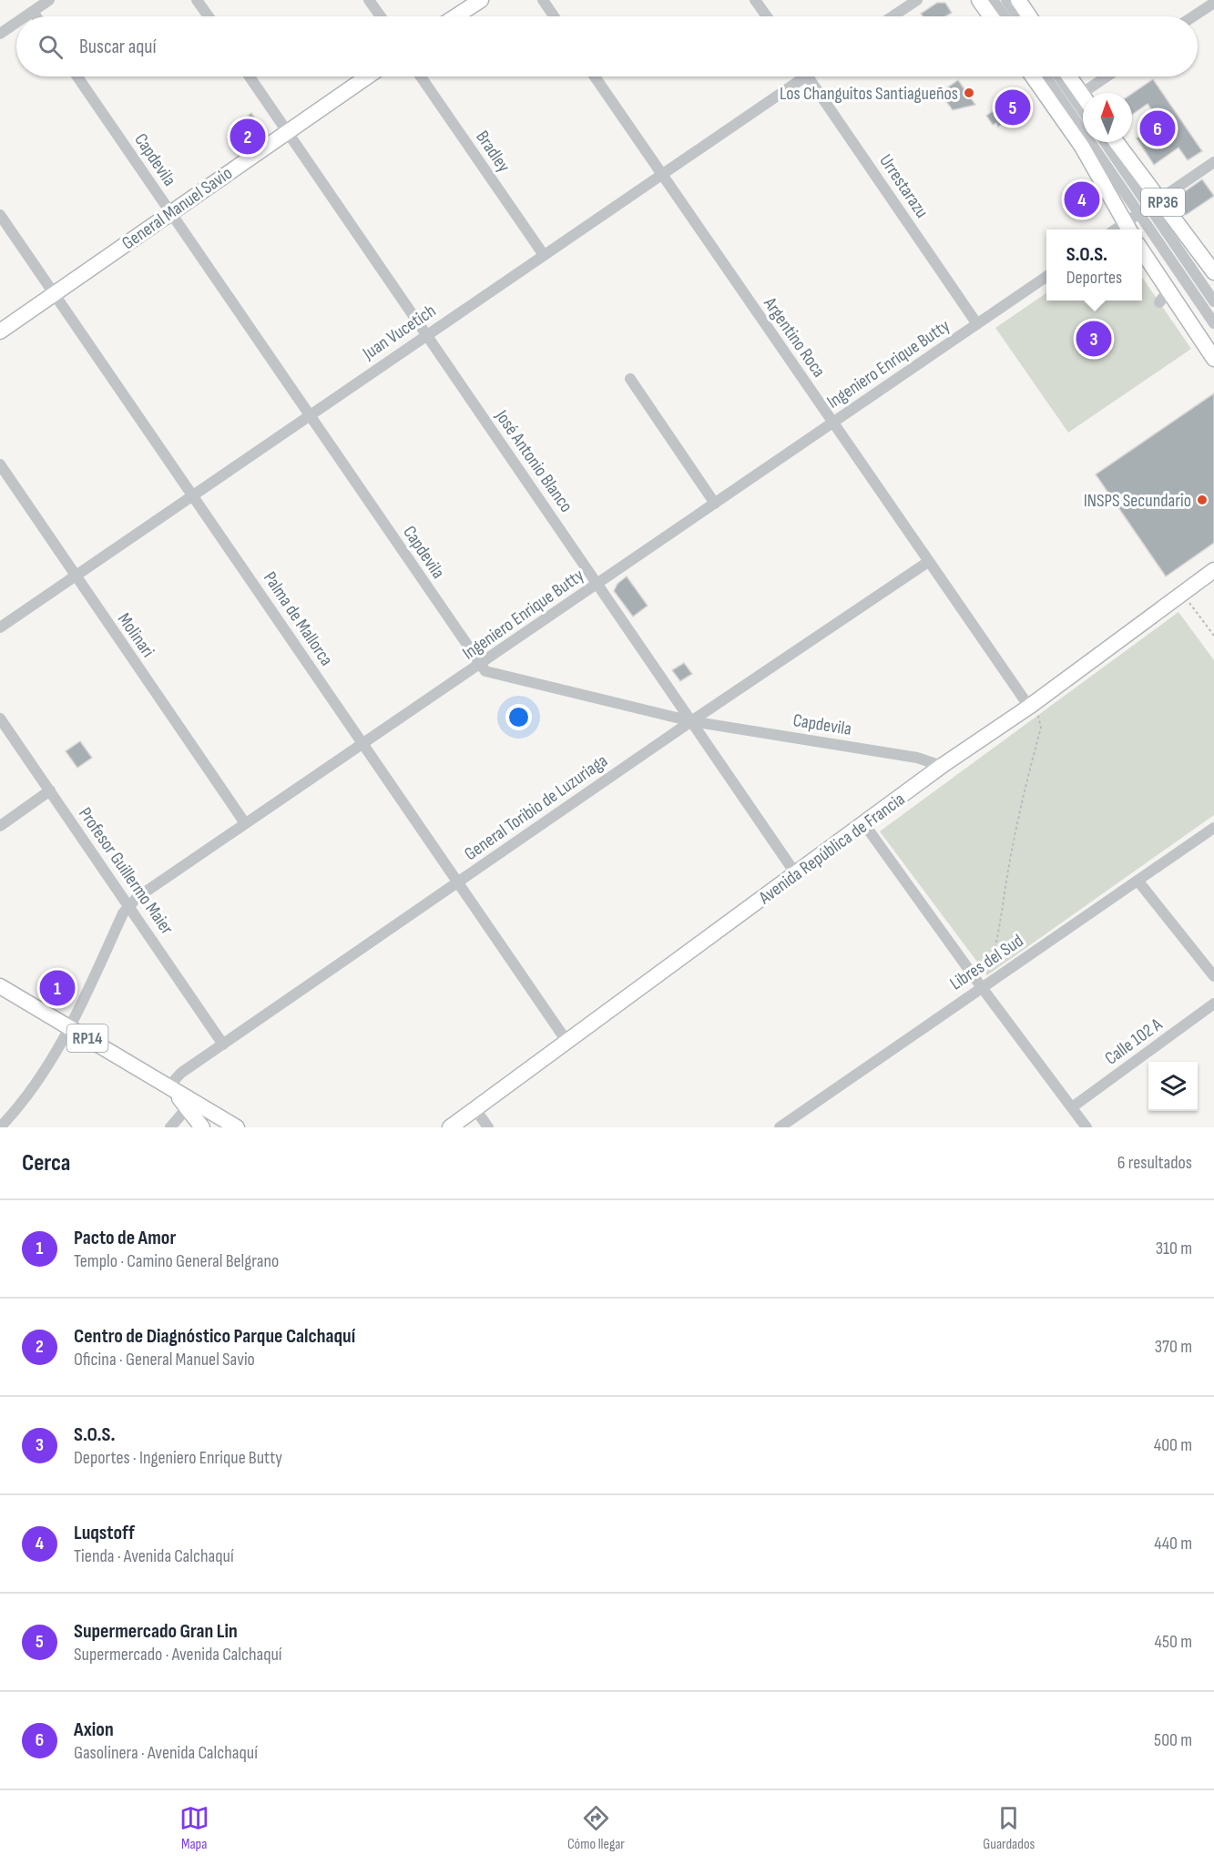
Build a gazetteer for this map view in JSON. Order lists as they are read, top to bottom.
{
  "streets": {
    "main road": [
      "RP36",
      "General Manuel Savio",
      "Avenida República de Francia",
      "RP14"
    ],
    "street": [
      "Bradley",
      "Capdevila",
      "Urrestarazu",
      "Juan Vucetich",
      "Argentino Roca",
      "Ingeniero Enrique Butty",
      "José Antonio Blanco",
      "Palma de Mallorca",
      "Molinari",
      "General Toribio de Luzuriaga",
      "Profesor Guillermo Maier",
      "Libres del Sud",
      "Calle 102 A"
    ]
  },
  "crossings": [
    ["Bradley", "Juan Vucetich"],
    ["Capdevila", "General Manuel Savio"],
    ["Capdevila", "Juan Vucetich"],
    ["Capdevila", "Ingeniero Enrique Butty"],
    ["Capdevila", "José Antonio Blanco"],
    ["Capdevila", "General Toribio de Luzuriaga"],
    ["Capdevila", "Avenida República de Francia"],
    ["Urrestarazu", "Ingeniero Enrique Butty"],
    ["General Manuel Savio", "José Antonio Blanco"],
    ["General Manuel Savio", "Palma de Mallorca"],
    ["Juan Vucetich", "Argentino Roca"],
    ["Juan Vucetich", "José Antonio Blanco"],
    ["Juan Vucetich", "Palma de Mallorca"],
    ["Juan Vucetich", "Molinari"],
    ["Argentino Roca", "Ingeniero Enrique Butty"],
    ["Argentino Roca", "General Toribio de Luzuriaga"],
    ["Argentino Roca", "Avenida República de Francia"],
    ["Ingeniero Enrique Butty", "José Antonio Blanco"],
    ["Ingeniero Enrique Butty", "Palma de Mallorca"],
    ["Ingeniero Enrique Butty", "Molinari"],
    ["Ingeniero Enrique Butty", "Profesor Guillermo Maier"],
    ["Ingeniero Enrique Butty", "RP14"],
    ["José Antonio Blanco", "General Toribio de Luzuriaga"],
    ["José Antonio Blanco", "Avenida República de Francia"],
    ["Palma de Mallorca", "General Toribio de Luzuriaga"],
    ["Palma de Mallorca", "Avenida República de Francia"],
    ["General Toribio de Luzuriaga", "Profesor Guillermo Maier"],
    ["General Toribio de Luzuriaga", "RP14"]
  ],
  "places": ["Los Changuitos Santiagueños", "INSPS Secundario"],
  "north": "top",
  "page": {
    "search": "Buscar aquí",
    "pins": [
      "5",
      "6",
      "2",
      "4",
      "3",
      "1"
    ],
    "popup": ["S.O.S.", "Deportes"],
    "heading": ["Cerca", "6 resultados"],
    "list": [
      {
        "mark": "1",
        "name": "Pacto de Amor",
        "note": "Templo · Camino General Belgrano",
        "value": "310 m"
      },
      {
        "mark": "2",
        "name": "Centro de Diagnóstico Parque Calchaquí",
        "note": "Oficina · General Manuel Savio",
        "value": "370 m"
      },
      {
        "mark": "3",
        "name": "S.O.S.",
        "note": "Deportes · Ingeniero Enrique Butty",
        "value": "400 m"
      },
      {
        "mark": "4",
        "name": "Luqstoff",
        "note": "Tienda · Avenida Calchaquí",
        "value": "440 m"
      },
      {
        "mark": "5",
        "name": "Supermercado Gran Lin",
        "note": "Supermercado · Avenida Calchaquí",
        "value": "450 m"
      },
      {
        "mark": "6",
        "name": "Axion",
        "note": "Gasolinera · Avenida Calchaquí",
        "value": "500 m"
      }
    ],
    "nav": ["Mapa", "Cómo llegar", "Guardados"]
  }
}
